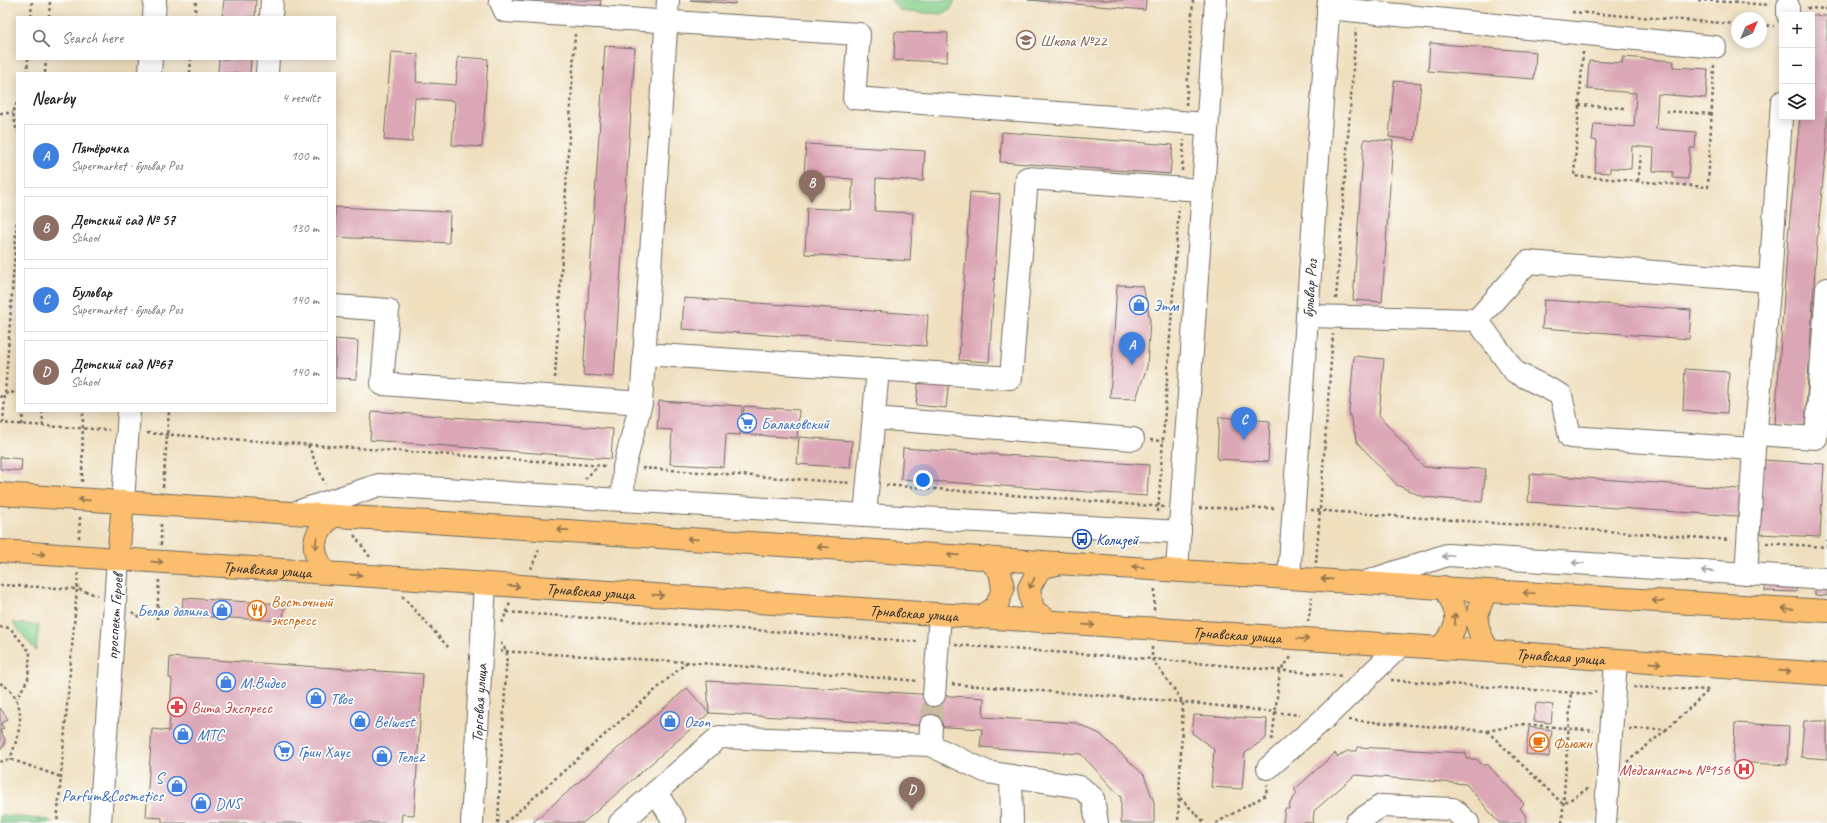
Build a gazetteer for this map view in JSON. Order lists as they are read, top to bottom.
{
  "streets": {
    "main road": ["Трнавская улица", "проспект Героев"],
    "street": ["бульвар Роз", "Торговая улица"]
  },
  "crossings": [
    ["Трнавская улица", "проспект Героев"],
    ["Трнавская улица", "Торговая улица"]
  ],
  "places": {
    "school or university": ["Школа №22"],
    "shop": [
      "Этм",
      "Белая долина",
      "М.Видео",
      "Твое",
      "Belwest",
      "Ozon",
      "МТС",
      "Теле2",
      "S Parfum&Cosmetics",
      "DNS"
    ],
    "supermarket": ["Балаковский", "Грин Хаус"],
    "bus stop": ["Колизей"],
    "restaurant": ["Восточный экспресс"],
    "pharmacy": ["Вита Экспресс"],
    "cafe": ["Фьюжн"],
    "hospital": ["Медсанчасть №156"]
  },
  "north": "top right",
  "page": {
    "map_buttons": ["+", "−"],
    "search": "Search here",
    "heading": ["Nearby", "4 results"],
    "list": [
      {
        "mark": "A",
        "name": "Пятёрочка",
        "note": "Supermarket · бульвар Роз",
        "value": "100 m"
      },
      {
        "mark": "B",
        "name": "Детский сад № 57",
        "note": "School",
        "value": "130 m"
      },
      {
        "mark": "C",
        "name": "Бульвар",
        "note": "Supermarket · бульвар Роз",
        "value": "140 m"
      },
      {
        "mark": "D",
        "name": "Детский сад №67",
        "note": "School",
        "value": "140 m"
      }
    ],
    "pins": [
      "B",
      "A",
      "C",
      "D"
    ]
  }
}
